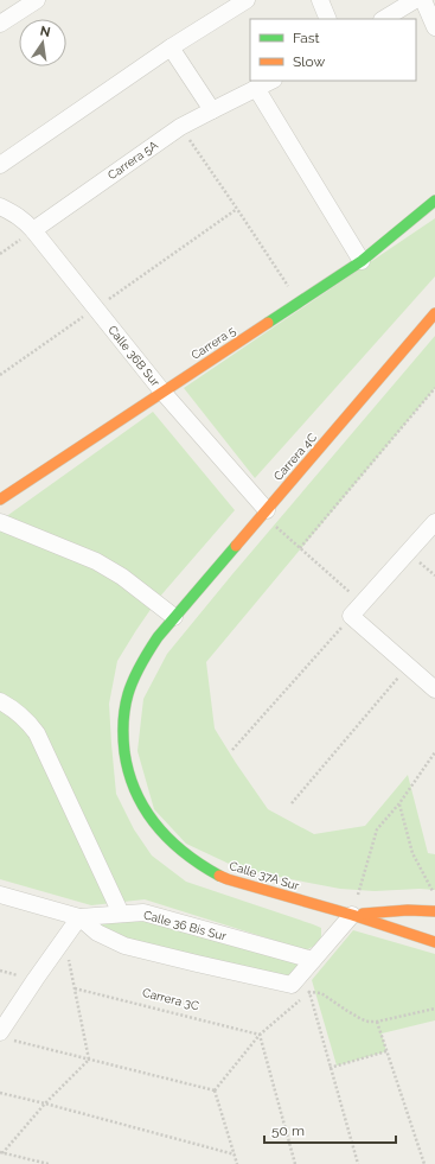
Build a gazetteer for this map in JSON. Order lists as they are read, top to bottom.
{
  "streets": {
    "main road": ["Carrera 5", "Carrera 4C", "Calle 37A Sur"],
    "street": ["Carrera 5A", "Calle 36B Sur", "Calle 36 Bis Sur"],
    "path": ["Carrera 3C"]
  },
  "crossings": [
    ["Carrera 5A", "Calle 36B Sur"],
    ["Carrera 5", "Calle 36B Sur"],
    ["Calle 36B Sur", "Carrera 4C"],
    ["Carrera 4C", "Calle 37A Sur"]
  ],
  "legend": ["Fast", "Slow"],
  "scale_bar": "50 m",
  "north": "top"
}
